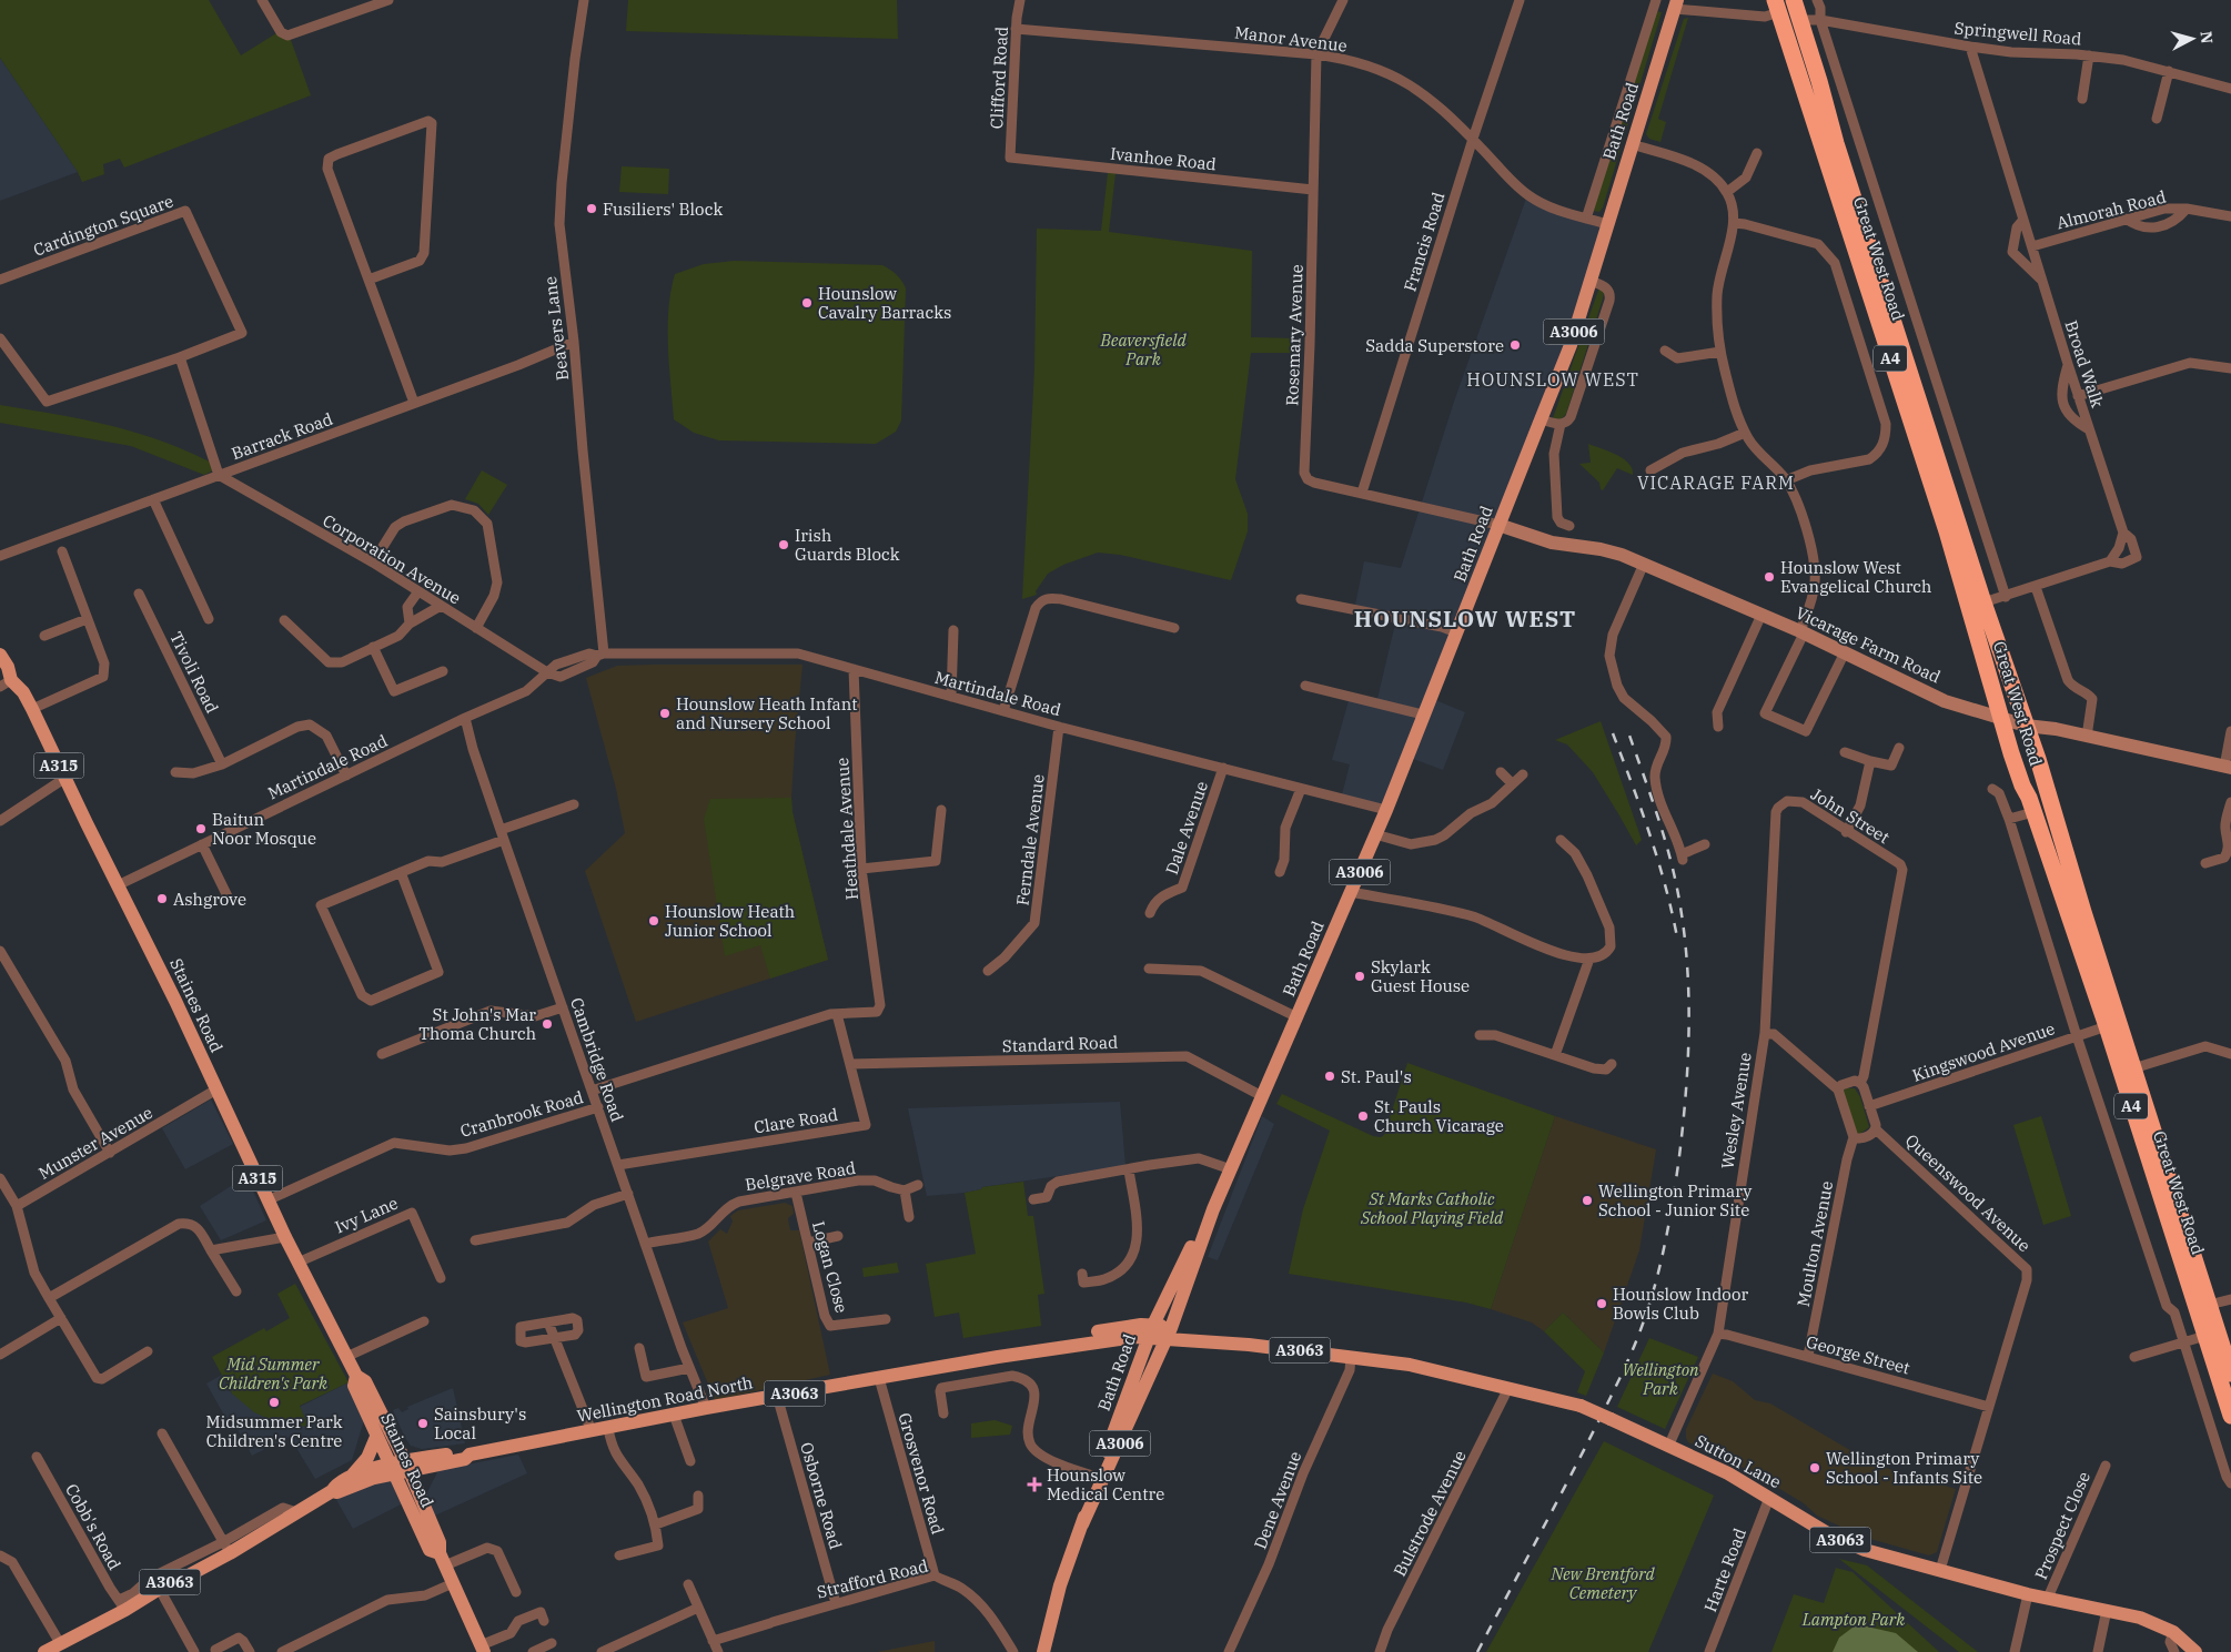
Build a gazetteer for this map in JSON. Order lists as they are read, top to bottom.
{
  "streets": {
    "highway": ["Great West Road", "A4"],
    "main road": [
      "Bath Road",
      "A3006",
      "A315",
      "Staines Road",
      "A3063",
      "Wellington Road North",
      "Sutton Lane"
    ],
    "street": [
      "Springwell Road",
      "Manor Avenue",
      "Clifford Road",
      "Ivanhoe Road",
      "Almorah Road",
      "Cardington Square",
      "Francis Road",
      "Beavers Lane",
      "Rosemary Avenue",
      "Broad Walk",
      "Barrack Road",
      "Corporation Avenue",
      "Vicarage Farm Road",
      "Tivoli Road",
      "Martindale Road",
      "John Street",
      "Dale Avenue",
      "Heathdale Avenue",
      "Ferndale Avenue",
      "Standard Road",
      "Kingswood Avenue",
      "Cambridge Road",
      "Wesley Avenue",
      "Cranbrook Road",
      "Clare Road",
      "Munster Avenue",
      "Belgrave Road",
      "Queenswood Avenue",
      "Ivy Lane",
      "Moulton Avenue",
      "Logan Close",
      "George Street",
      "Grosvenor Road",
      "Osborne Road",
      "Dene Avenue",
      "Bulstrode Avenue",
      "Prospect Close",
      "Cobb's Road",
      "Harte Road",
      "Strafford Road"
    ]
  },
  "crossings": [
    ["Springwell Road", "Great West Road"],
    ["Springwell Road", "Broad Walk"],
    ["Manor Avenue", "Clifford Road"],
    ["Manor Avenue", "Bath Road"],
    ["Manor Avenue", "Francis Road"],
    ["Manor Avenue", "Rosemary Avenue"],
    ["Clifford Road", "Ivanhoe Road"],
    ["Bath Road", "Rosemary Avenue"],
    ["Bath Road", "Vicarage Farm Road"],
    ["Bath Road", "Martindale Road"],
    ["Bath Road", "Standard Road"],
    ["Bath Road", "Wellington Road North"],
    ["Bath Road", "Sutton Lane"],
    ["Ivanhoe Road", "Rosemary Avenue"],
    ["Almorah Road", "Broad Walk"],
    ["Francis Road", "Rosemary Avenue"],
    ["Great West Road", "A4"],
    ["Great West Road", "Vicarage Farm Road"],
    ["Great West Road", "Kingswood Avenue"],
    ["Beavers Lane", "Barrack Road"],
    ["Beavers Lane", "Martindale Road"],
    ["Rosemary Avenue", "Vicarage Farm Road"],
    ["A4", "Vicarage Farm Road"],
    ["Barrack Road", "Corporation Avenue"],
    ["Corporation Avenue", "Martindale Road"],
    ["Martindale Road", "Dale Avenue"],
    ["Martindale Road", "Heathdale Avenue"],
    ["Martindale Road", "Ferndale Avenue"],
    ["Martindale Road", "Staines Road"],
    ["Martindale Road", "Cambridge Road"],
    ["John Street", "Wesley Avenue"],
    ["Heathdale Avenue", "Clare Road"],
    ["Staines Road", "Cranbrook Road"],
    ["Staines Road", "Munster Avenue"],
    ["Staines Road", "Ivy Lane"],
    ["Staines Road", "A3063"],
    ["Staines Road", "Wellington Road North"],
    ["Standard Road", "Clare Road"],
    ["Cambridge Road", "Cranbrook Road"],
    ["Cambridge Road", "Clare Road"],
    ["Cambridge Road", "Belgrave Road"],
    ["Cambridge Road", "Wellington Road North"],
    ["Wesley Avenue", "George Street"],
    ["Wesley Avenue", "Sutton Lane"],
    ["Belgrave Road", "Logan Close"],
    ["Queenswood Avenue", "George Street"],
    ["Queenswood Avenue", "Sutton Lane"],
    ["Moulton Avenue", "George Street"],
    ["A3063", "Wellington Road North"],
    ["A3063", "Cobb's Road"],
    ["Wellington Road North", "Sutton Lane"],
    ["Wellington Road North", "Grosvenor Road"],
    ["Wellington Road North", "Osborne Road"],
    ["Sutton Lane", "Dene Avenue"],
    ["Sutton Lane", "Bulstrode Avenue"],
    ["Sutton Lane", "Prospect Close"],
    ["Sutton Lane", "Harte Road"],
    ["Grosvenor Road", "Strafford Road"],
    ["Osborne Road", "Strafford Road"]
  ],
  "districts": ["HOUNSLOW WEST", "VICARAGE FARM", "HOUNSLOW WEST"],
  "parks": [
    "Beaversfield Park",
    "St Marks Catholic School Playing Field",
    "Mid Summer Children's Park",
    "Wellington Park",
    "New Brentford Cemetery",
    "Lampton Park"
  ],
  "places": {
    "other": [
      "Fusiliers' Block",
      "Hounslow Cavalry Barracks",
      "Sadda Superstore",
      "Irish Guards Block",
      "Hounslow West Evangelical Church",
      "Hounslow Heath Infant and Nursery School",
      "Baitun Noor Mosque",
      "Ashgrove",
      "Hounslow Heath Junior School",
      "Skylark Guest House",
      "St John's Mar Thoma Church",
      "St. Paul's",
      "St. Pauls Church Vicarage",
      "Wellington Primary School - Junior Site",
      "Hounslow Indoor Bowls Club",
      "Midsummer Park Children's Centre",
      "Sainsbury's Local",
      "Wellington Primary School - Infants Site"
    ],
    "health": ["Hounslow Medical Centre"]
  },
  "north": "right"
}
